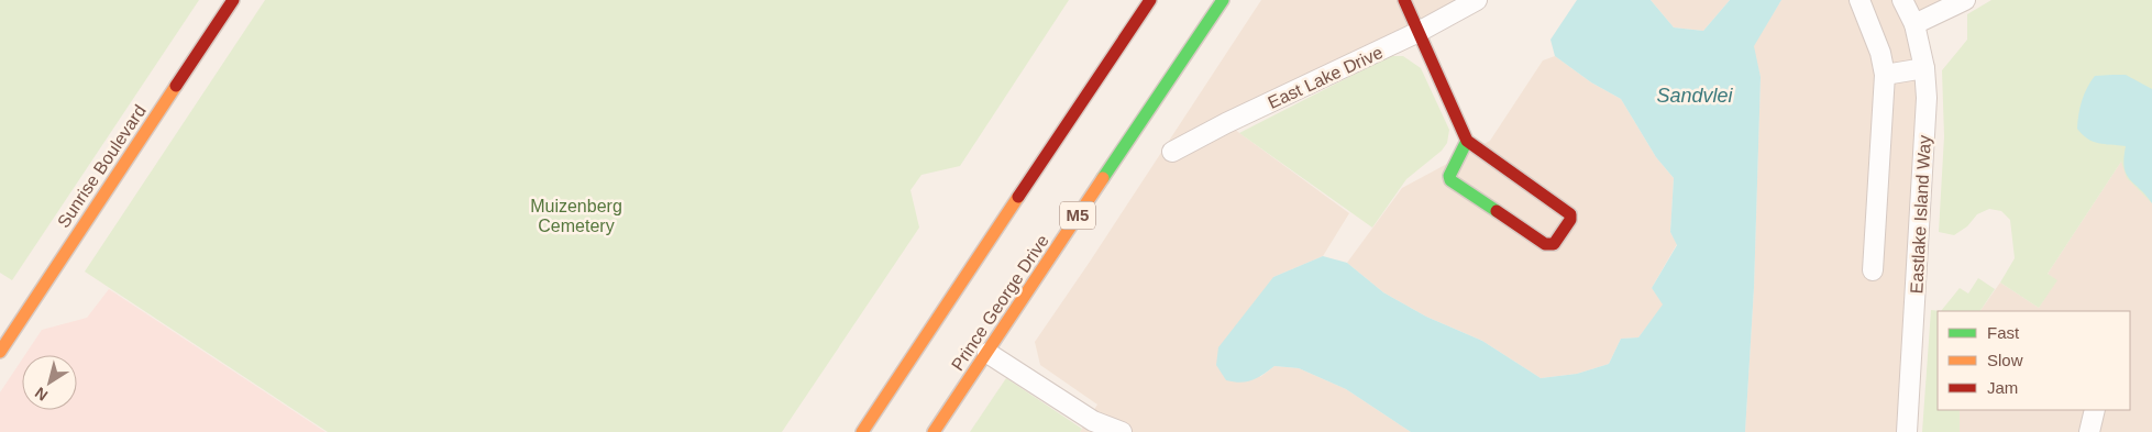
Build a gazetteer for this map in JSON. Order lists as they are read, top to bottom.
{
  "streets": {
    "main road": ["Sunrise Boulevard", "M5", "Prince George Drive"],
    "street": ["East Lake Drive", "Eastlake Island Way"]
  },
  "water": ["Sandvlei"],
  "parks": ["Muizenberg Cemetery"],
  "legend": ["Fast", "Slow", "Jam"],
  "north": "bottom left"
}
